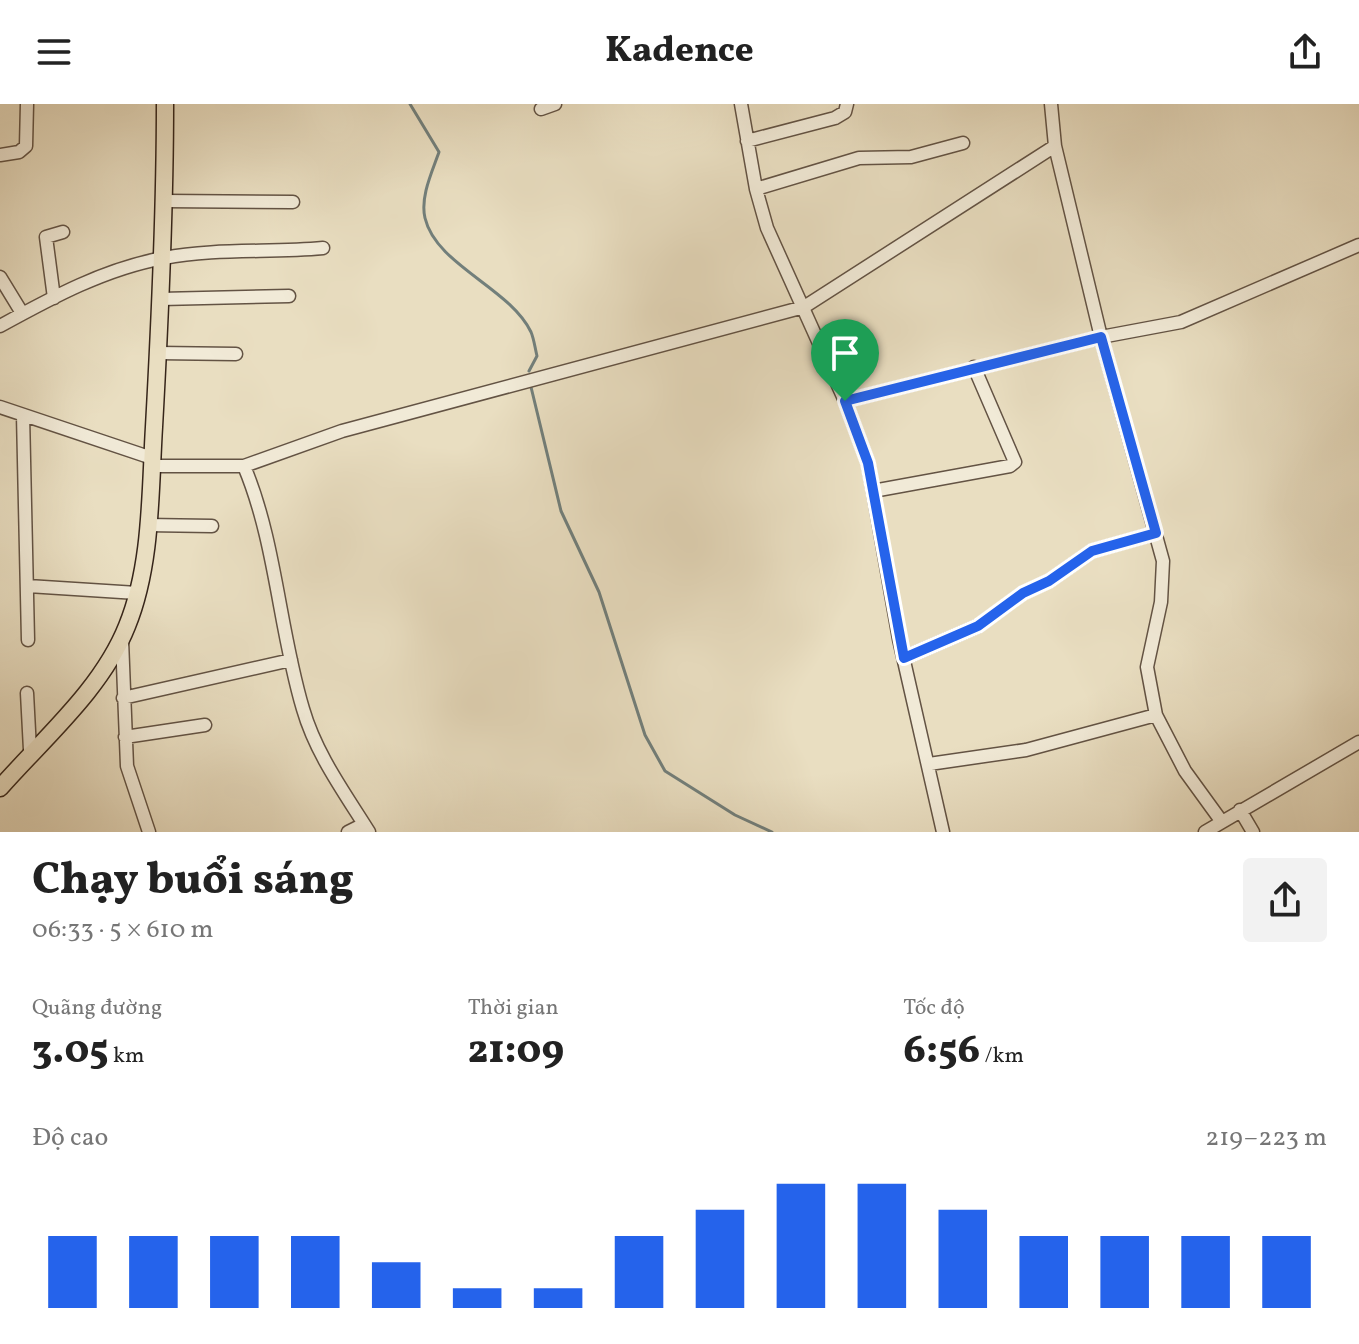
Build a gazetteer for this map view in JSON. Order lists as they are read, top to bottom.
{
  "page": {
    "header": "Kadence",
    "heading": ["Chạy buổi sáng", "06:33 · 5 × 610 m"],
    "stats": [
      ["Quãng đường", "3.05 km"],
      ["Thời gian", "21:09"],
      ["Tốc độ", "6:56 /km"]
    ],
    "chart": ["Độ cao", "219–223 m"]
  }
}
